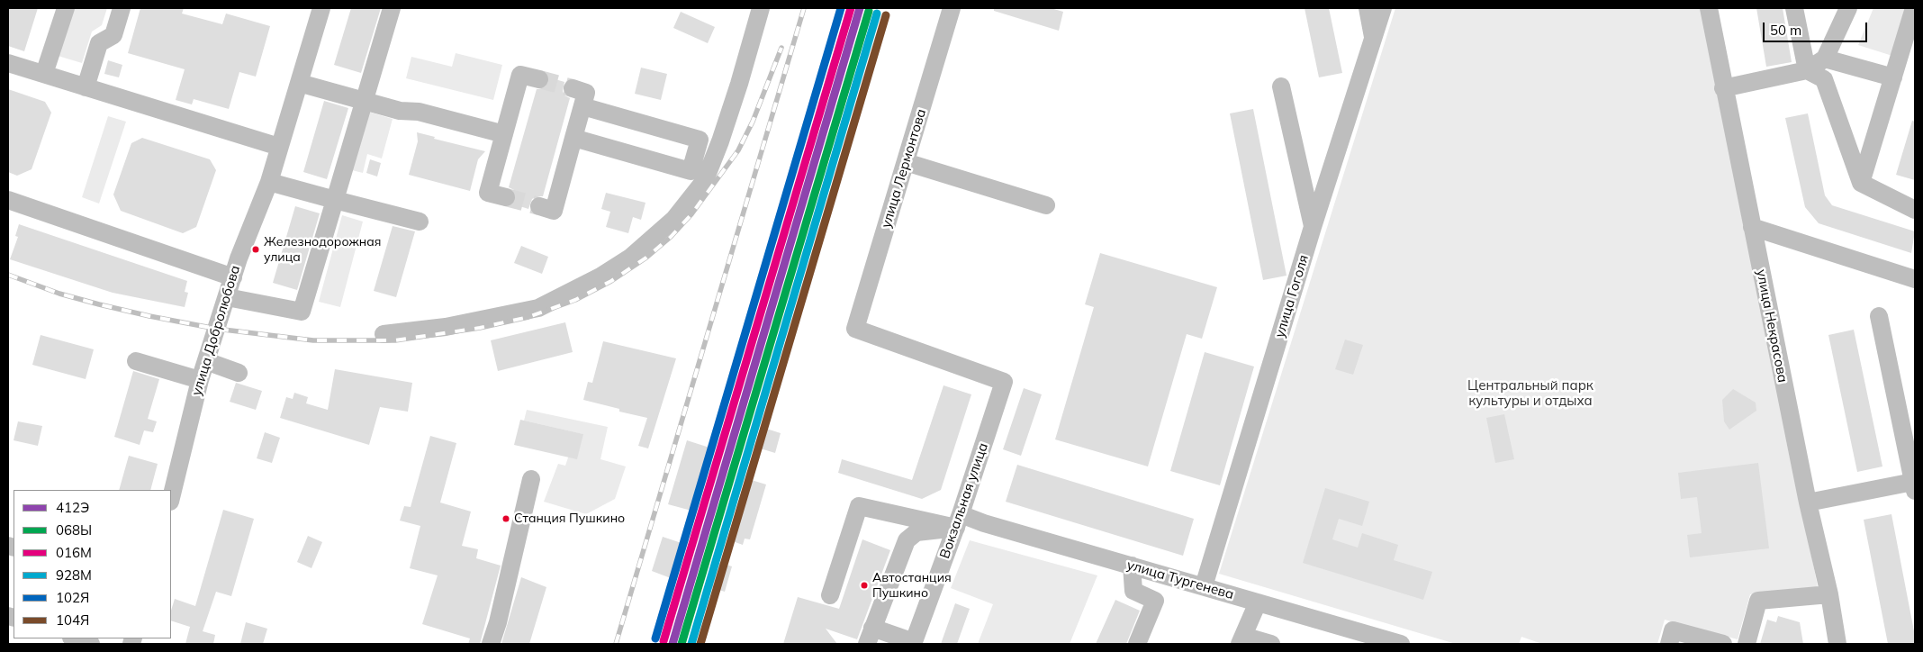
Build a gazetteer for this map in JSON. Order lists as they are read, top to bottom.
{
  "streets": {
    "street": [
      "улица Лермонтова",
      "улица Гоголя",
      "улица Некрасова",
      "улица Добролюбова",
      "Вокзальная улица",
      "улица Тургенева"
    ]
  },
  "crossings": [
    ["улица Лермонтова", "Вокзальная улица"],
    ["улица Гоголя", "улица Тургенева"],
    ["Вокзальная улица", "улица Тургенева"]
  ],
  "parks": ["Центральный парк культуры и отдыха"],
  "places": ["Железнодорожная улица", "Станция Пушкино", "Автостанция Пушкино"],
  "lines": [
    "transit line 412Э",
    "transit line 016М",
    "transit line 102Я",
    "transit line 068Ы",
    "transit line 928М",
    "transit line 104Я"
  ],
  "legend": [
    "412Э",
    "068Ы",
    "016М",
    "928М",
    "102Я",
    "104Я"
  ],
  "scale_bar": "50 m"
}
